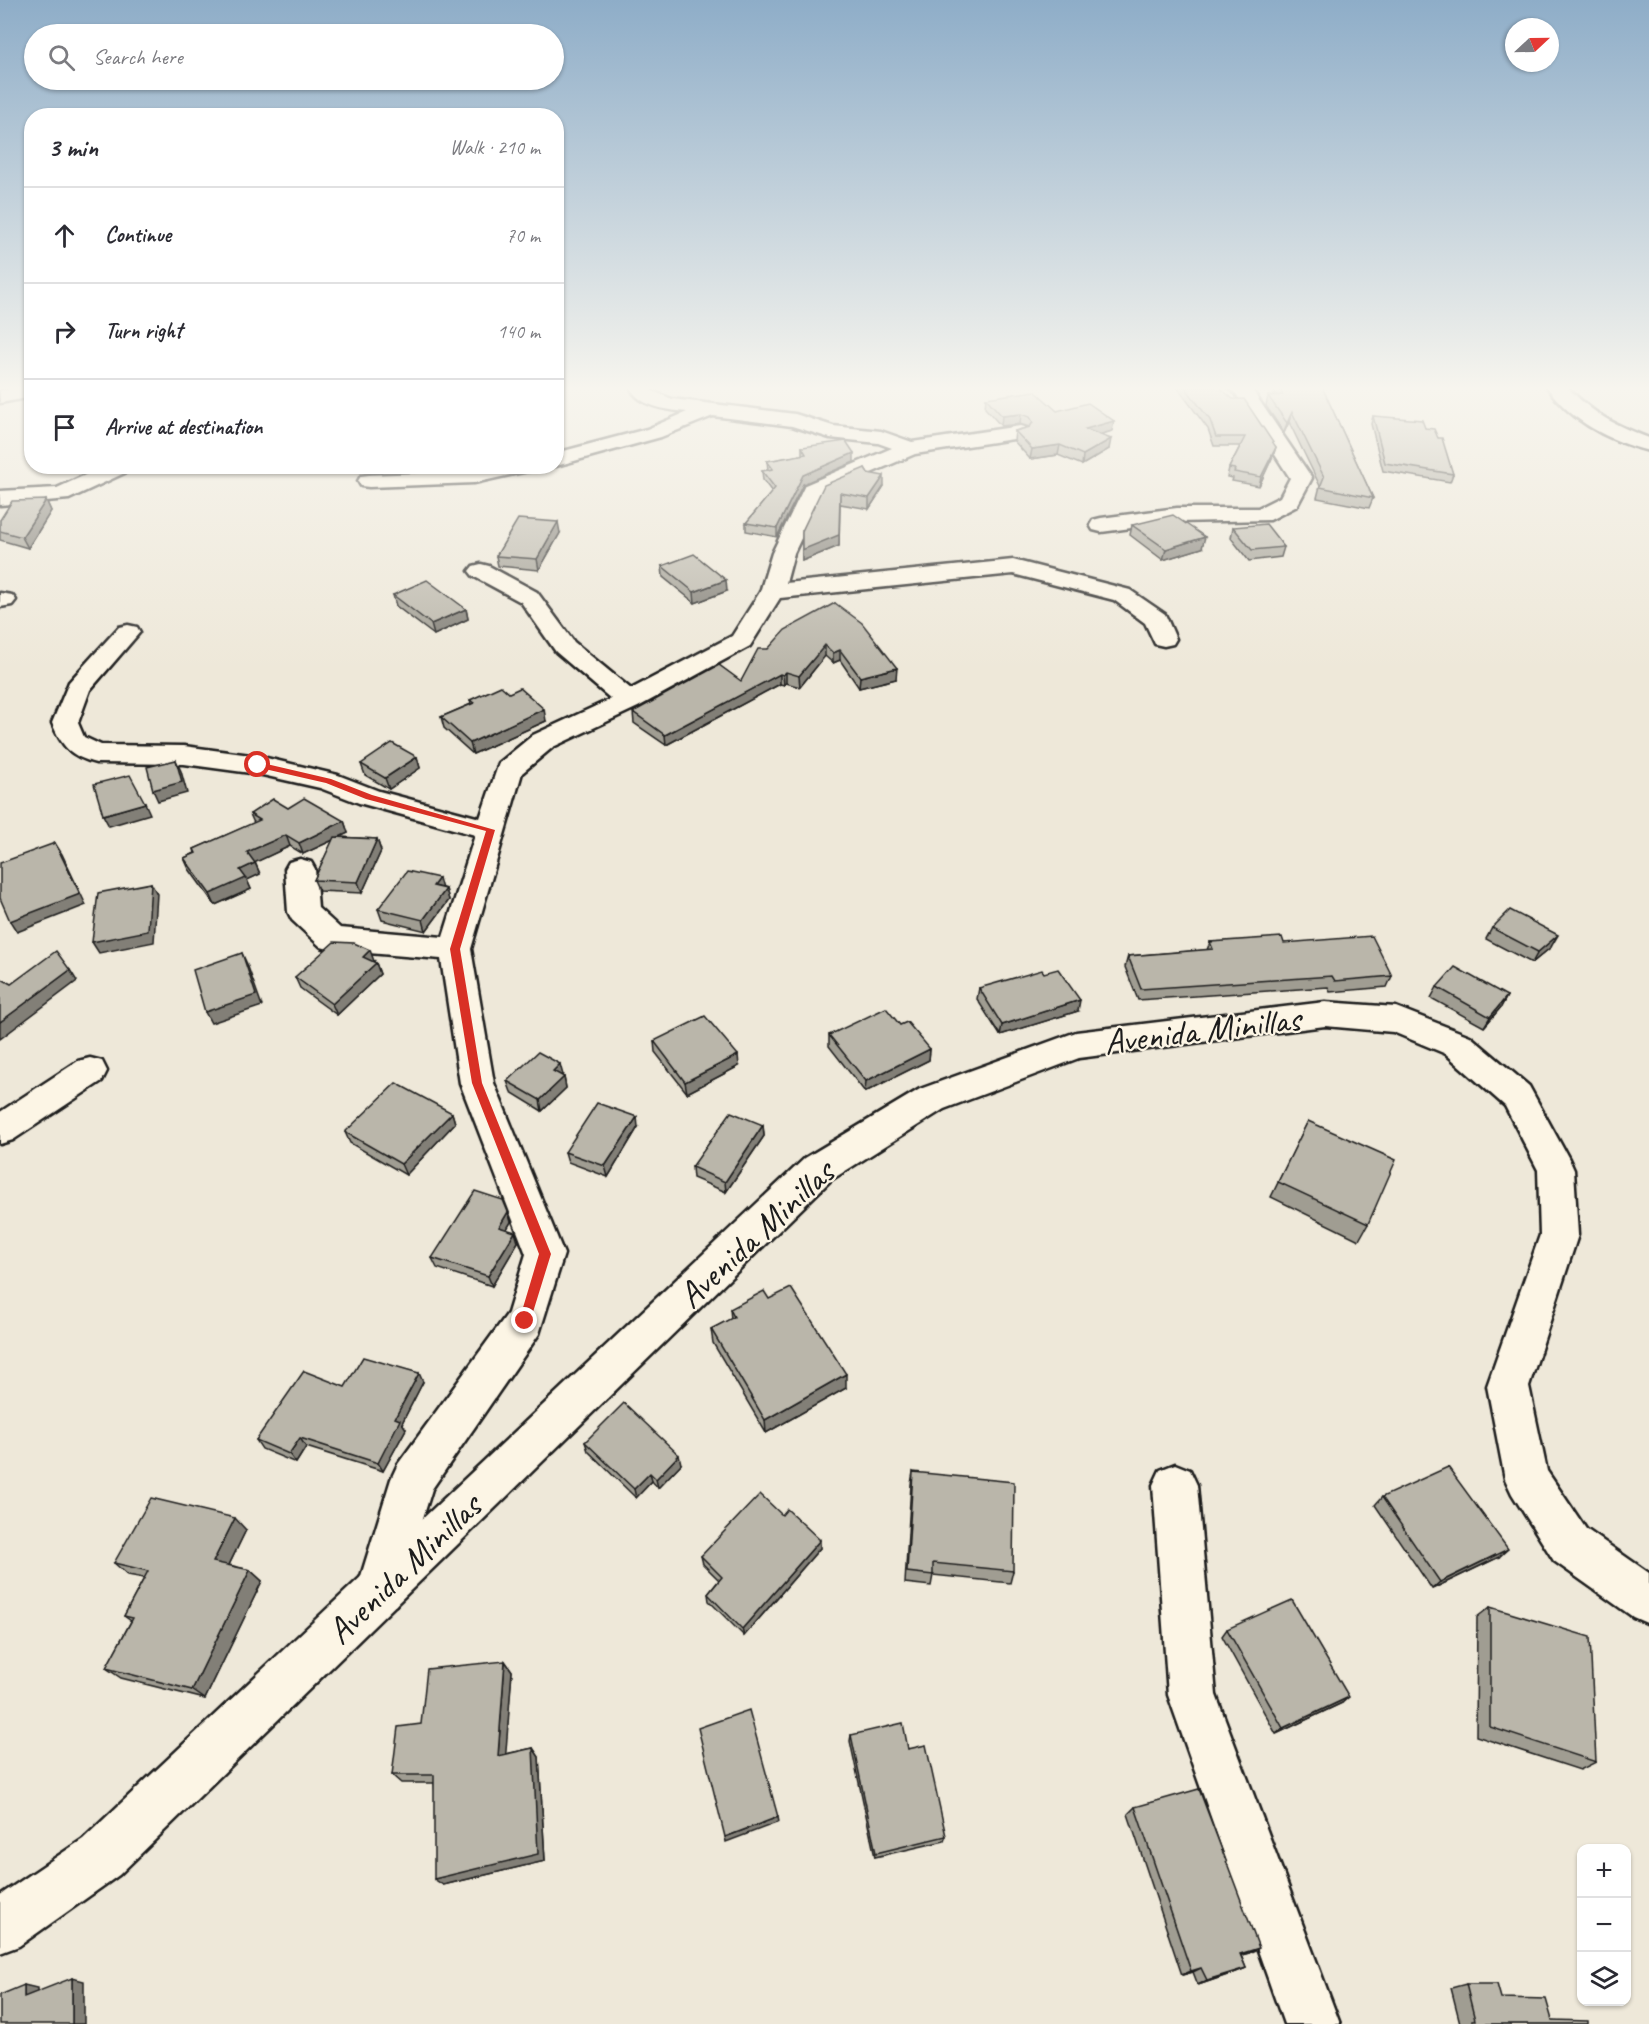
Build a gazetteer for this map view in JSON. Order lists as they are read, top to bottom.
{
  "streets": {
    "street": ["Avenida Minillas"]
  },
  "north": "right",
  "page": {
    "search": "Search here",
    "heading": ["3 min", "Walk · 210 m"],
    "list": [
      ["Continue", "70 m"],
      ["Turn right", "140 m"],
      "Arrive at destination"
    ],
    "map_buttons": ["+", "−"]
  }
}
